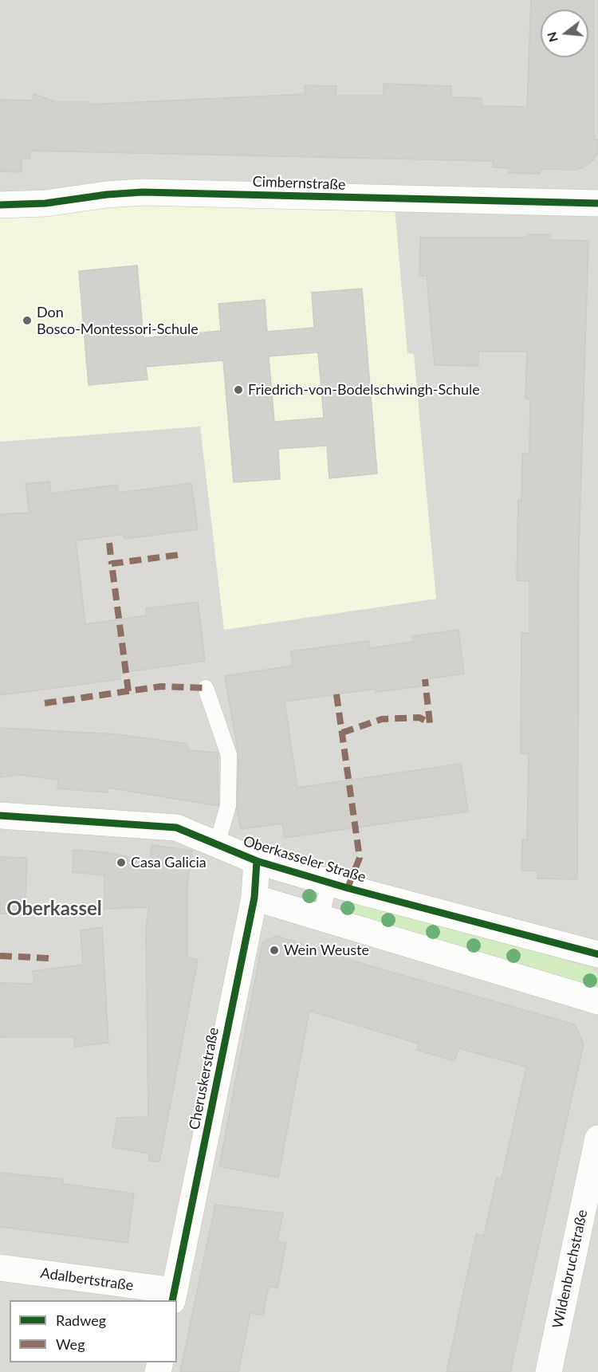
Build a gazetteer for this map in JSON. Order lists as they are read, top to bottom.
{
  "streets": {
    "street": [
      "Cimbernstraße",
      "Oberkasseler Straße",
      "Cheruskerstraße",
      "Wildenbruchstraße",
      "Adalbertstraße"
    ]
  },
  "crossings": [
    ["Oberkasseler Straße", "Cheruskerstraße"],
    ["Cheruskerstraße", "Adalbertstraße"]
  ],
  "districts": ["Oberkassel"],
  "places": [
    "Don Bosco-Montessori-Schule",
    "Friedrich-von-Bodelschwingh-Schule",
    "Casa Galicia",
    "Wein Weuste"
  ],
  "legend": ["Radweg", "Weg"],
  "north": "left"
}
